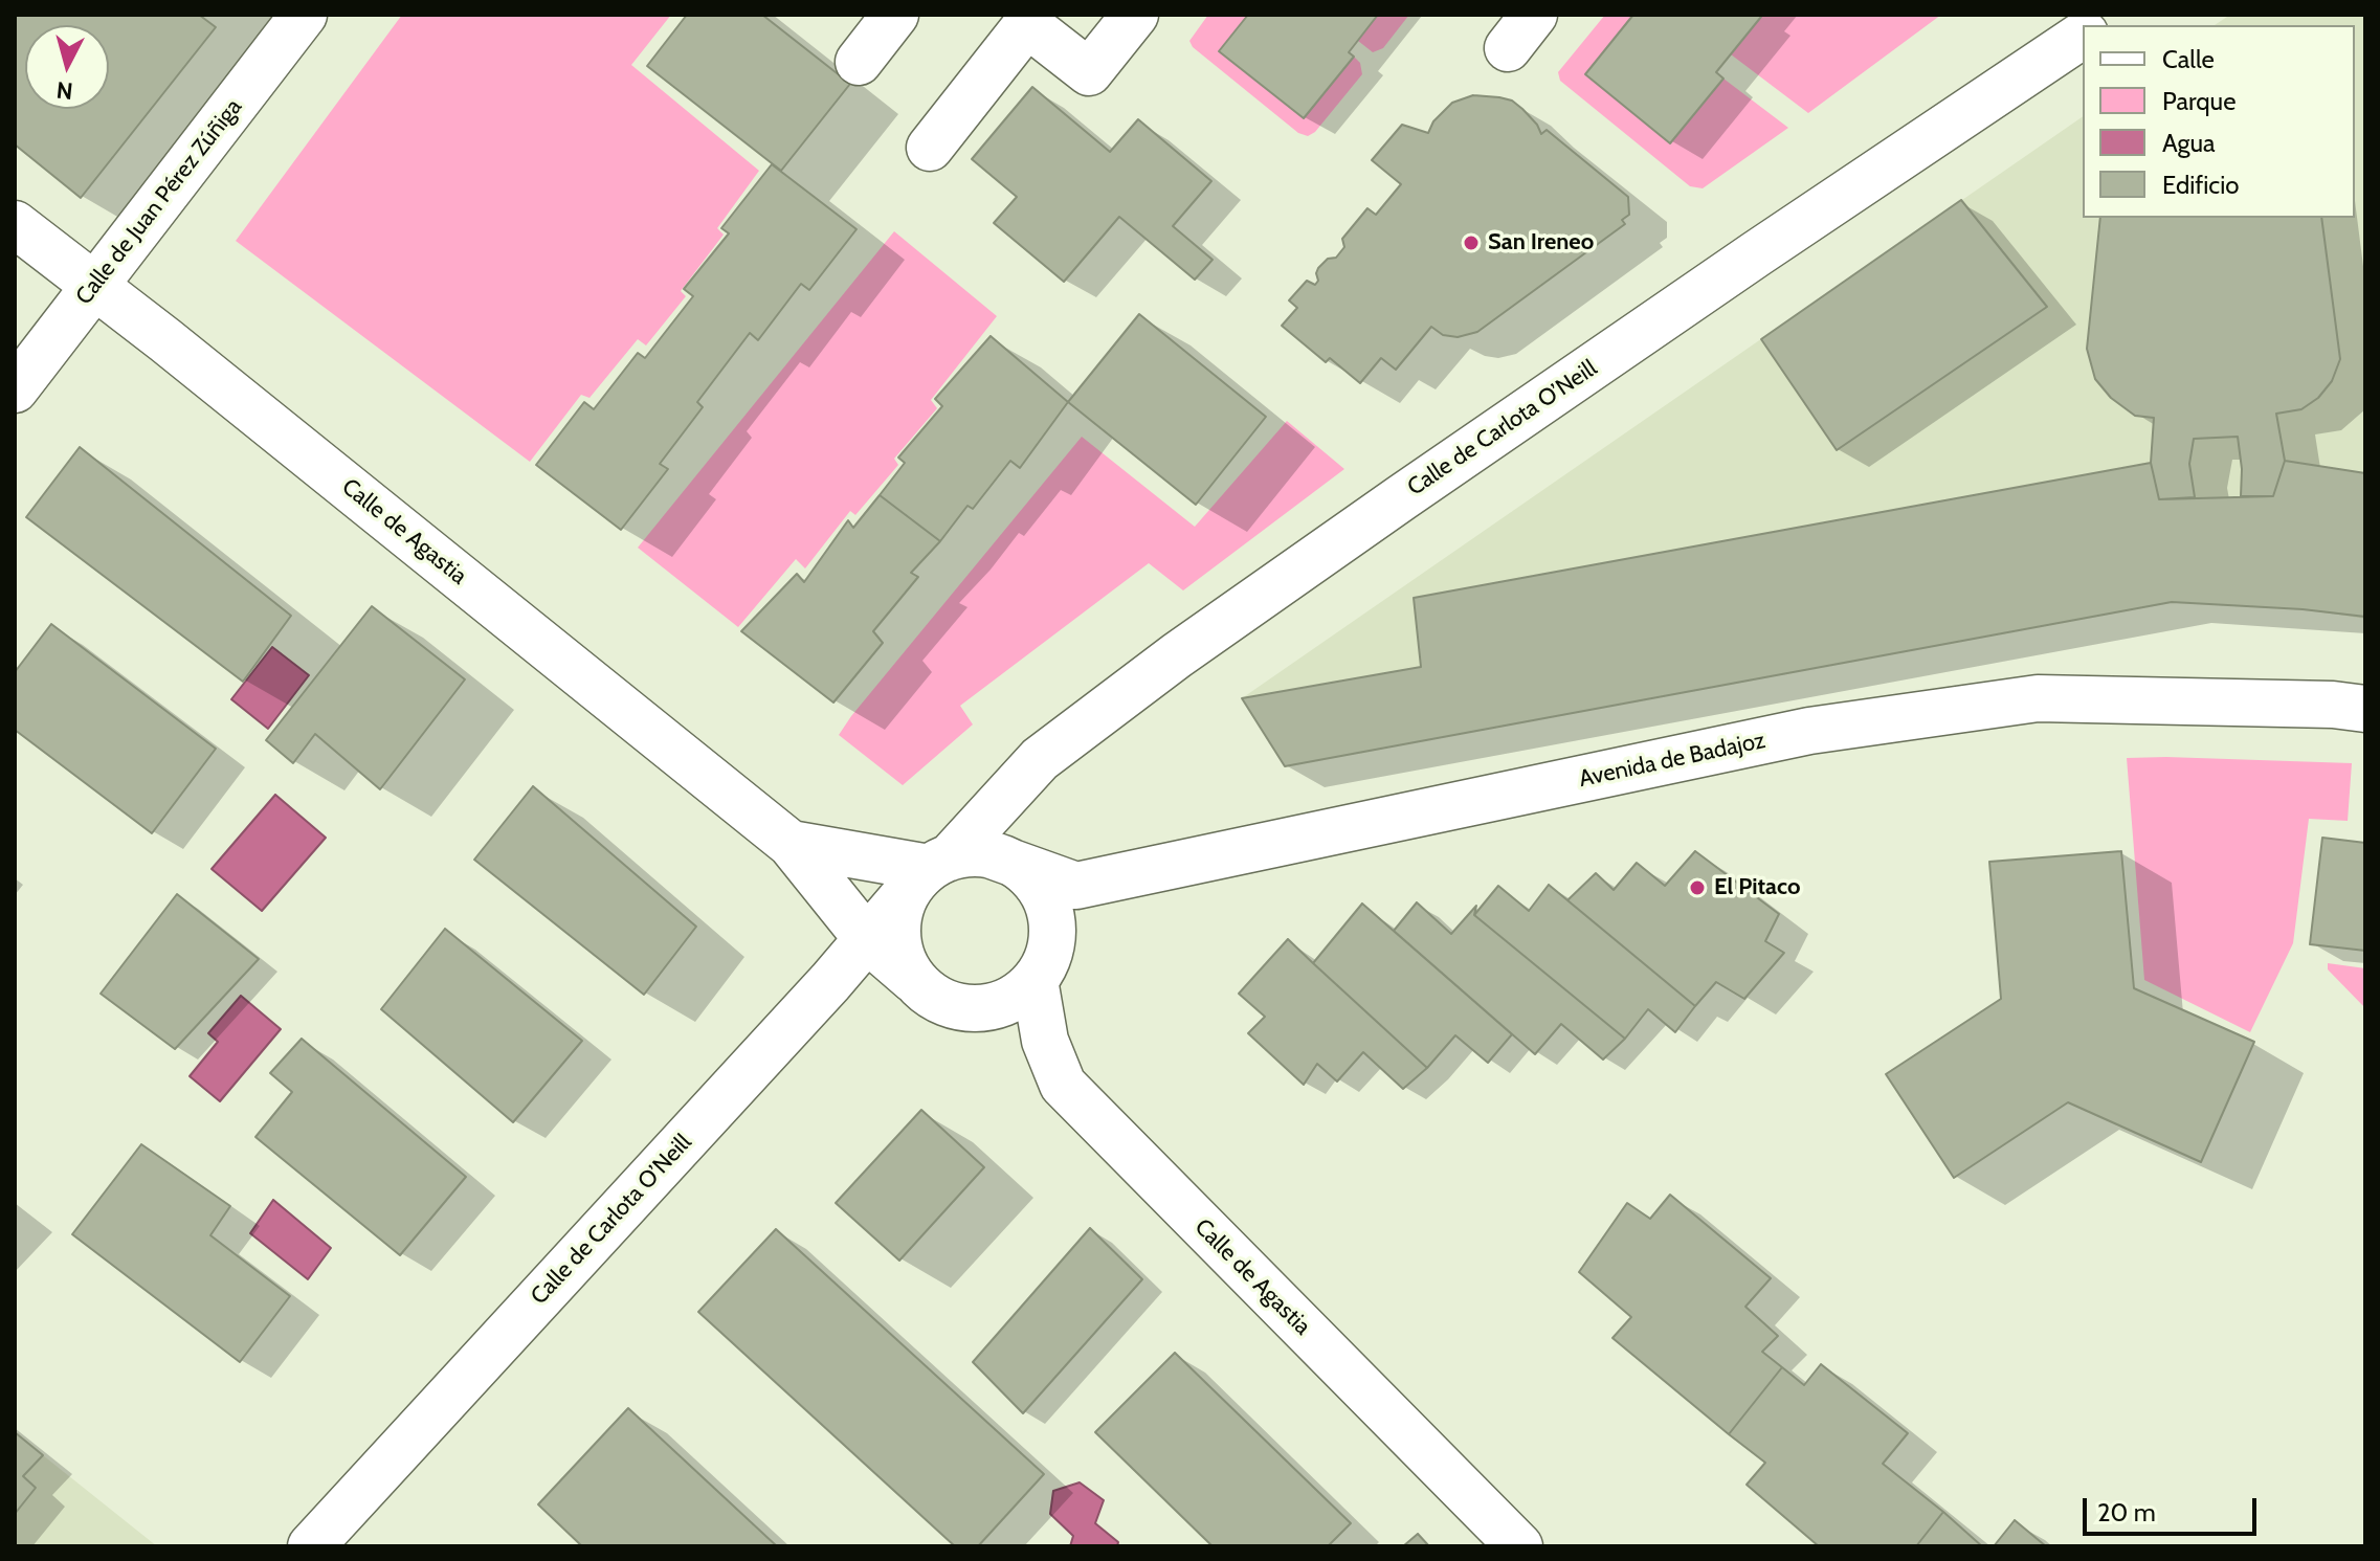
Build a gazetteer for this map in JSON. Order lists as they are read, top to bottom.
{
  "streets": {
    "street": [
      "Calle de Juan Pérez Zúñiga",
      "Calle de Carlota O’Neill",
      "Calle de Agastia",
      "Avenida de Badajoz"
    ]
  },
  "crossings": [
    ["Calle de Juan Pérez Zúñiga", "Calle de Agastia"],
    ["Calle de Carlota O’Neill", "Calle de Agastia"],
    ["Calle de Carlota O’Neill", "Avenida de Badajoz"],
    ["Calle de Agastia", "Avenida de Badajoz"]
  ],
  "places": ["San Ireneo", "El Pitaco"],
  "legend": [
    "Calle",
    "Parque",
    "Agua",
    "Edificio"
  ],
  "scale_bar": "20 m",
  "north": "bottom"
}
